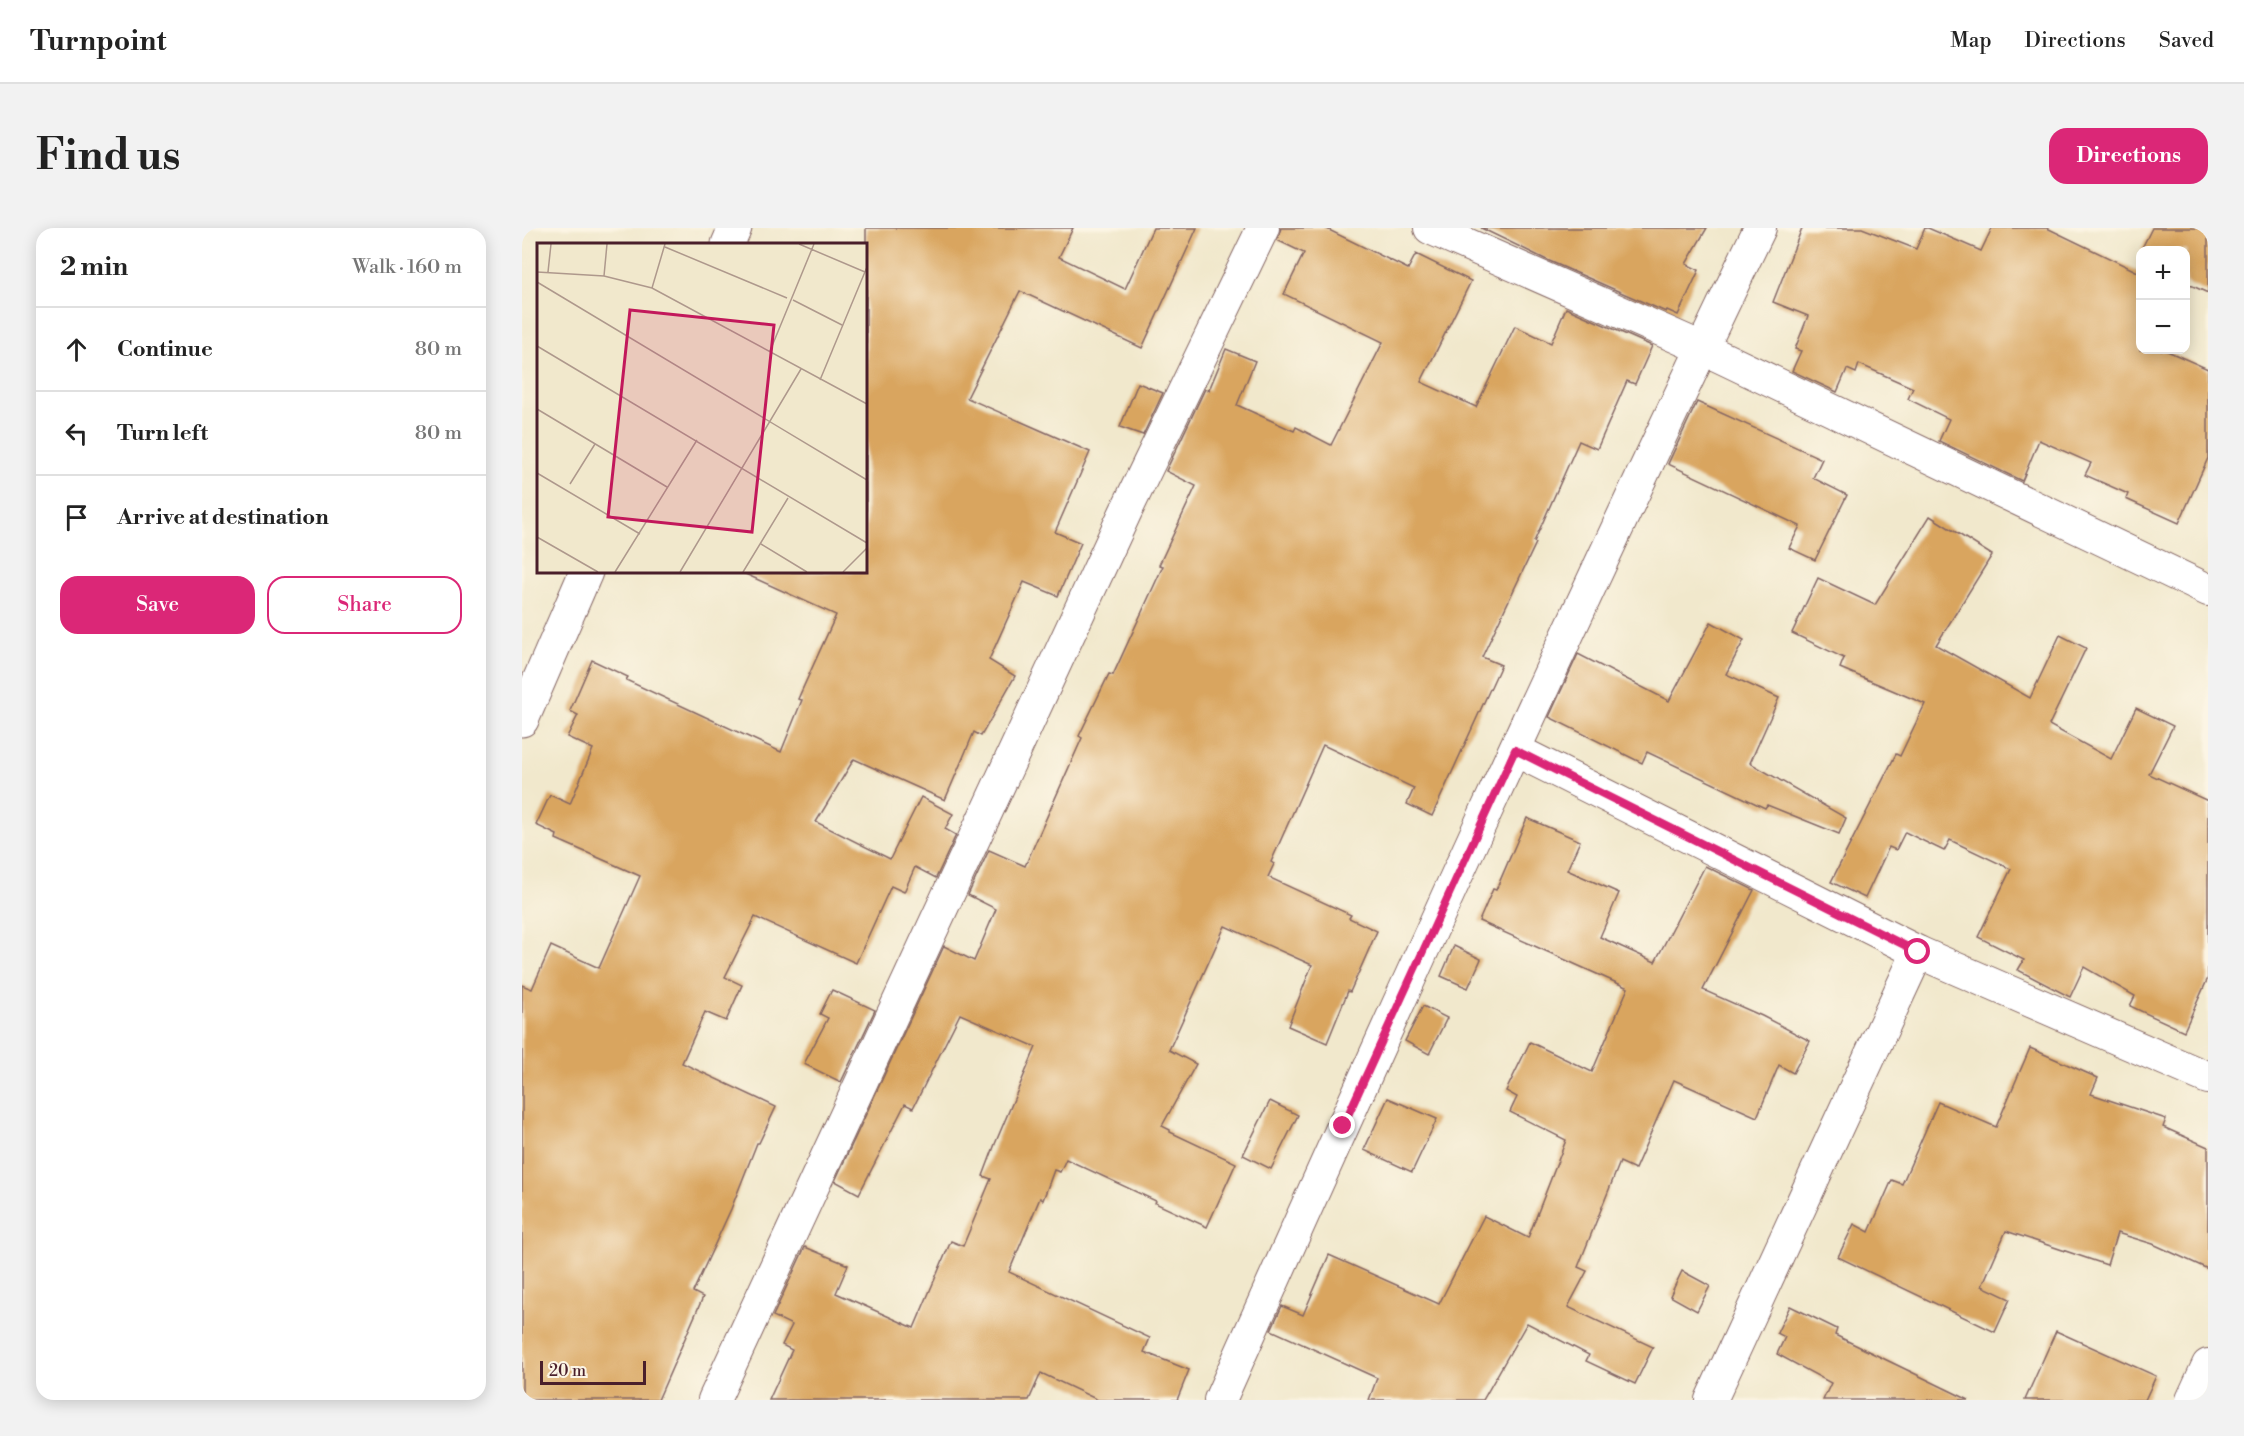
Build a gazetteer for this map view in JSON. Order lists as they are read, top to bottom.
{
  "scale_bar": "20 m",
  "page": {
    "header": "Turnpoint",
    "nav": ["Map", "Directions", "Saved"],
    "buttons": [
      "Directions",
      ["Save", "Share"]
    ],
    "title": "Find us",
    "heading": ["2 min", "Walk · 160 m"],
    "map_buttons": ["+", "−"],
    "list": [
      ["Continue", "80 m"],
      ["Turn left", "80 m"],
      "Arrive at destination"
    ],
    "scale": "20 m"
  }
}
